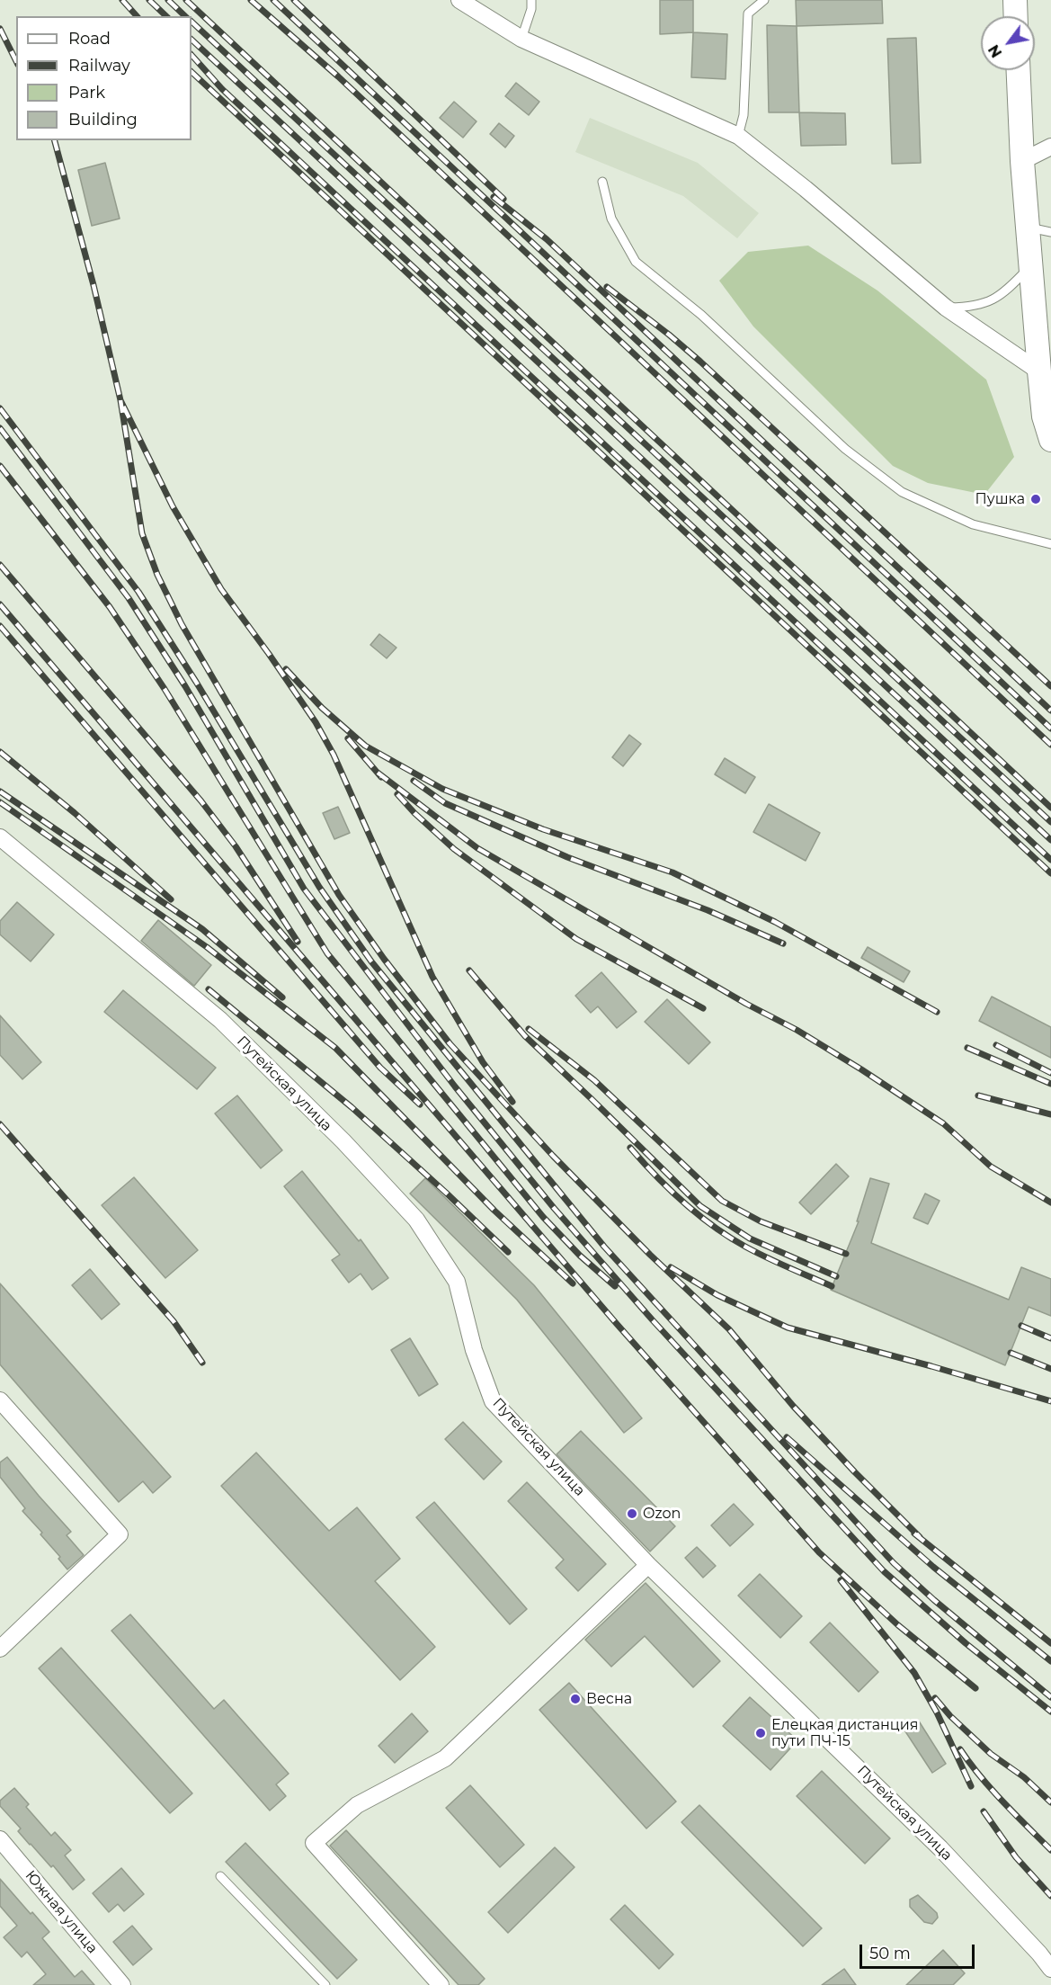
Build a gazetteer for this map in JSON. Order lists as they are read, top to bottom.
{
  "streets": {
    "street": ["Путейская улица", "Южная улица"]
  },
  "places": [
    "Пушка",
    "Ozon",
    "Весна",
    "Елецкая дистанция пути ПЧ-15"
  ],
  "legend": [
    "Road",
    "Railway",
    "Park",
    "Building"
  ],
  "scale_bar": "50 m",
  "north": "bottom left"
}
